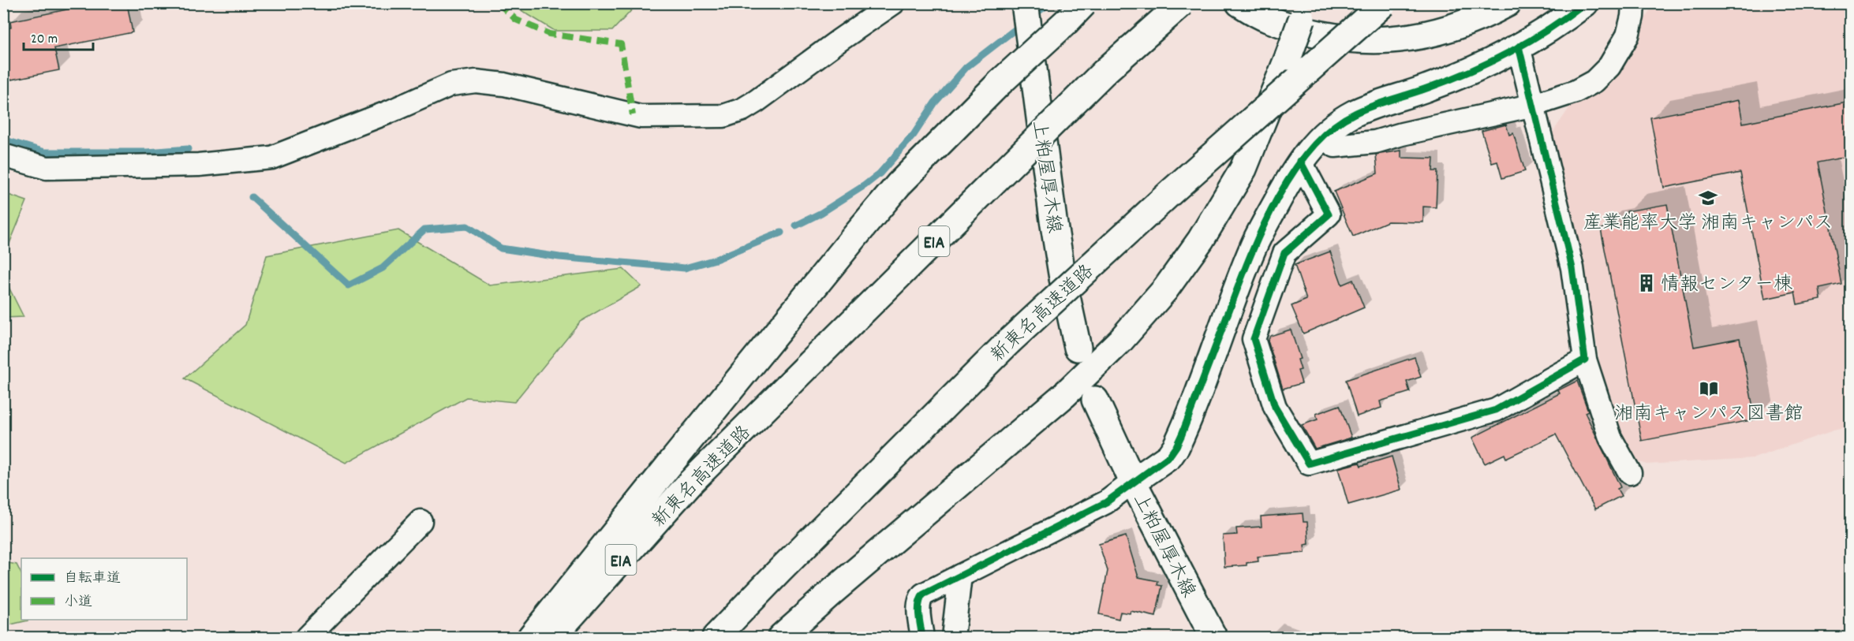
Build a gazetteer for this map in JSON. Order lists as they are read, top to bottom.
{
  "streets": {
    "main road": ["上粕屋厚木線", "E1A", "新東名高速道路"]
  },
  "places": {
    "school or university": ["産業能率大学 湘南キャンパス"],
    "building": ["情報センター棟"],
    "library": ["湘南キャンパス図書館"]
  },
  "legend": ["自転車道", "小道"],
  "scale_bar": "20 m"
}
